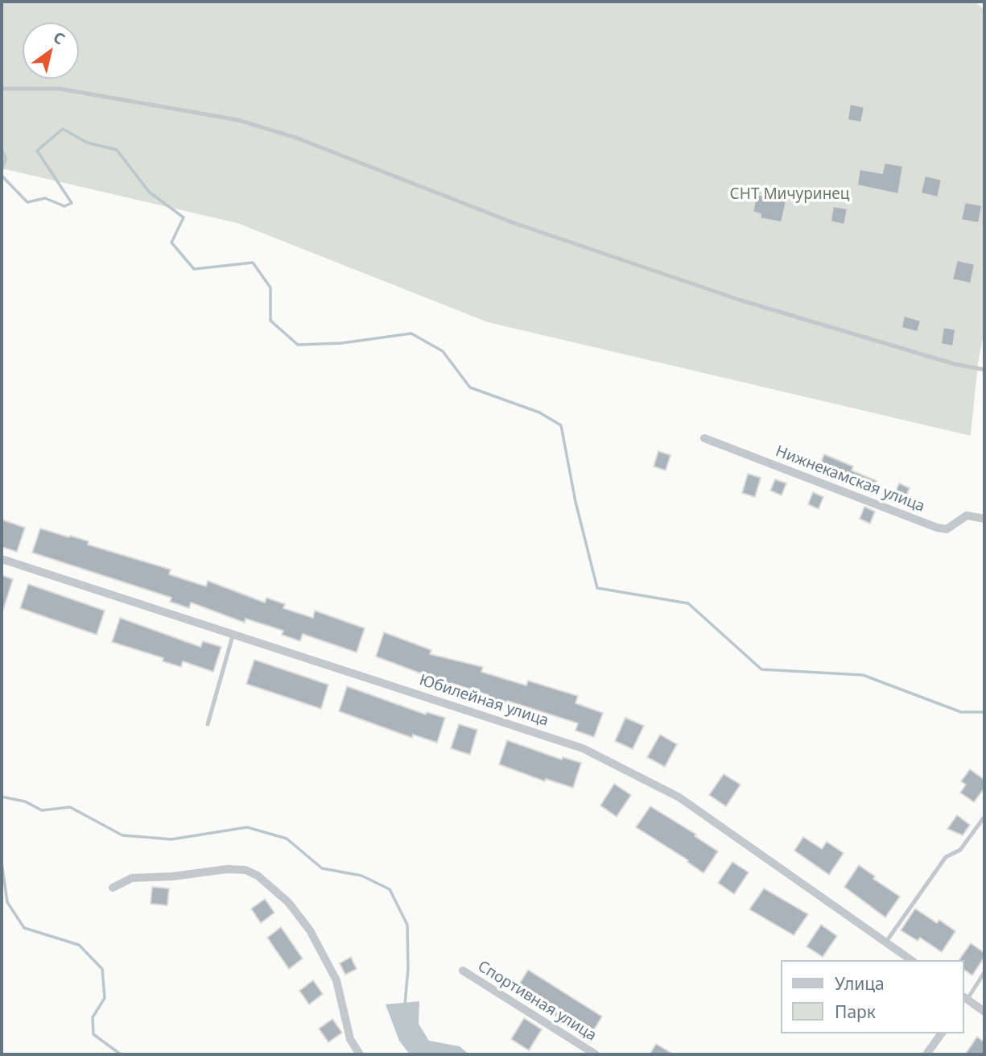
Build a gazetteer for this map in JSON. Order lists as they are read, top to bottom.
{
  "streets": {
    "street": ["Нижнекамская улица", "Юбилейная улица", "Спортивная улица"]
  },
  "parks": ["СНТ Мичуринец"],
  "legend": ["Улица", "Парк"],
  "north": "top right"
}
